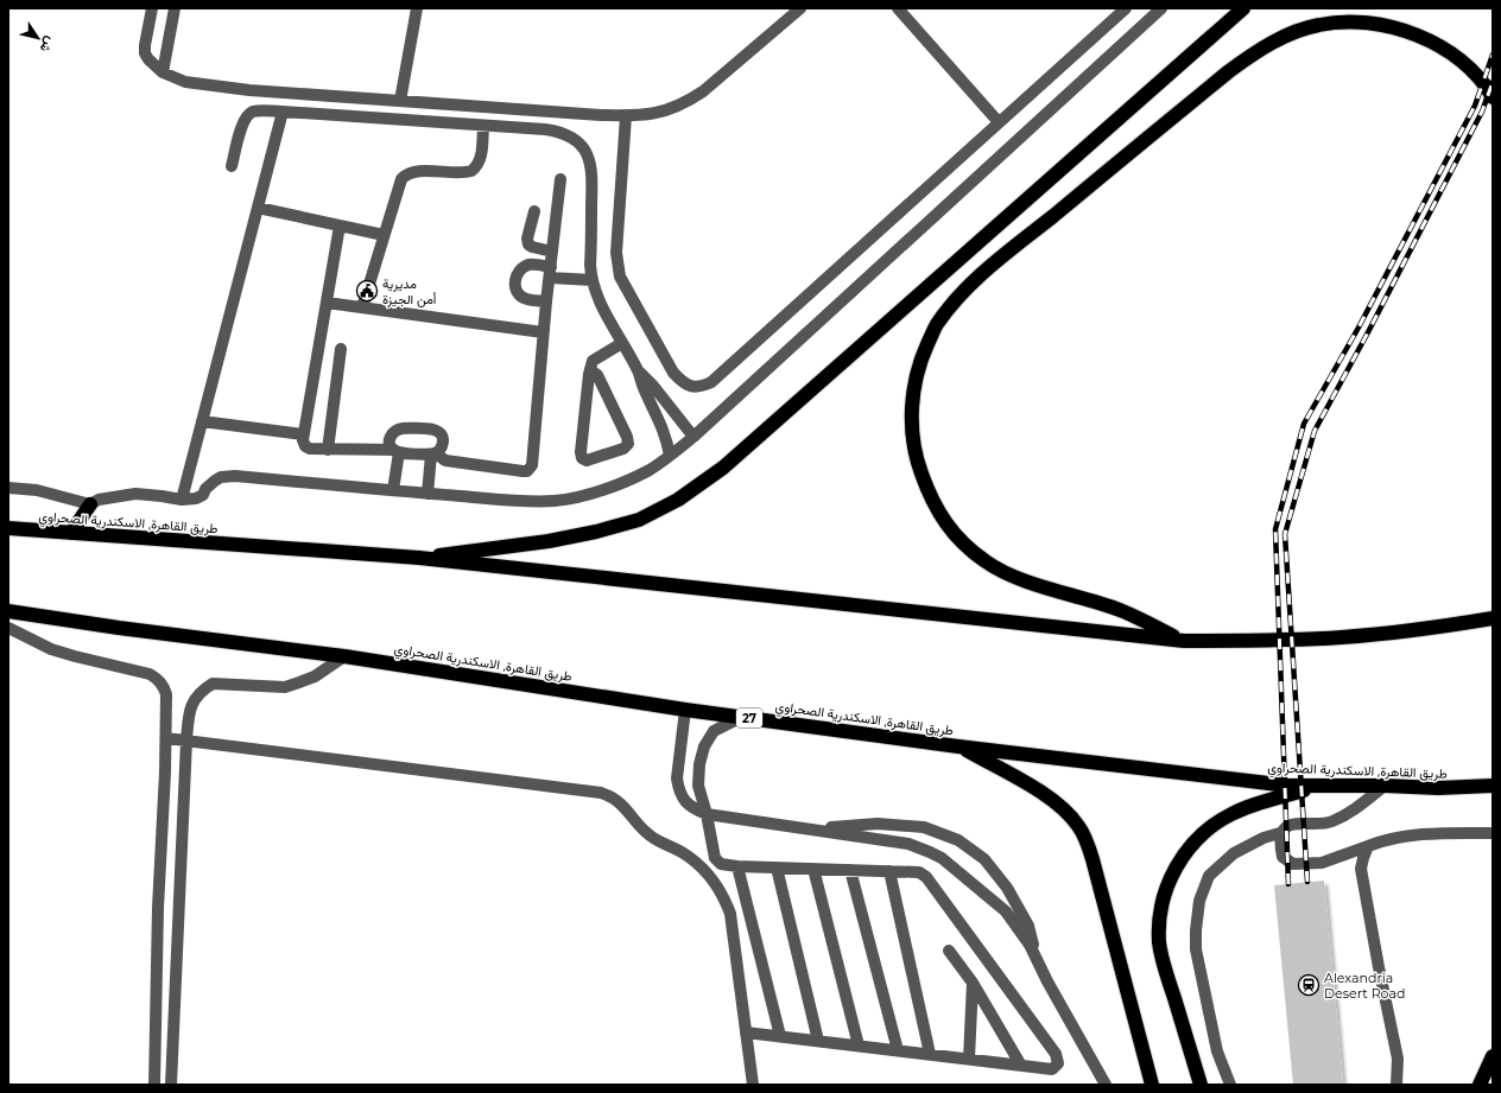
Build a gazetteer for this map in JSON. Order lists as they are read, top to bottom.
{
  "streets": {
    "highway": ["طريق القاهرة, الاسكندرية الصحراوي", "27"]
  },
  "places": {
    "public building": ["مديرية أمن الجيزة"],
    "station": ["Alexandria Desert Road"]
  },
  "north": "bottom right"
}
